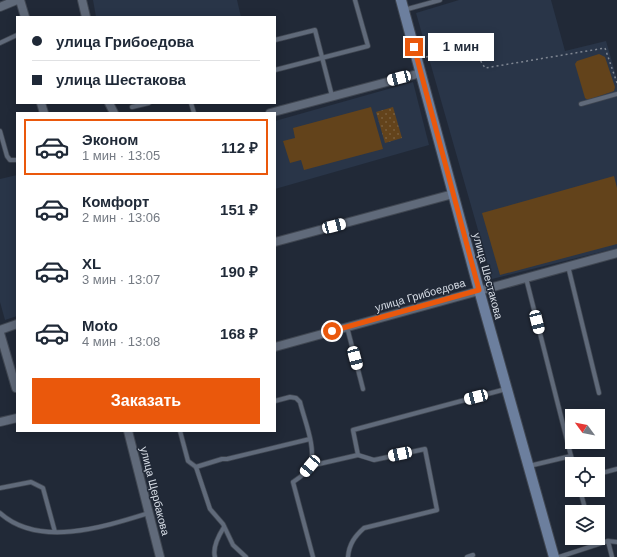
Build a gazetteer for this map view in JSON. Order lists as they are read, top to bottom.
{
  "streets": {
    "main road": ["улица Шестакова"],
    "street": ["улица Грибоедова", "улица Щербакова"]
  },
  "crossings": [
    ["улица Шестакова", "улица Грибоедова"]
  ],
  "north": "top left",
  "page": {
    "banner": ["улица Грибоедова", "улица Шестакова"],
    "bubble": "1 мин",
    "list": [
      {
        "name": "Эконом",
        "note": "1 мин · 13:05",
        "value": "112 ₽"
      },
      {
        "name": "Комфорт",
        "note": "2 мин · 13:06",
        "value": "151 ₽"
      },
      {
        "name": "XL",
        "note": "3 мин · 13:07",
        "value": "190 ₽"
      },
      {
        "name": "Moto",
        "note": "4 мин · 13:08",
        "value": "168 ₽"
      }
    ],
    "buttons": "Заказать"
  }
}
